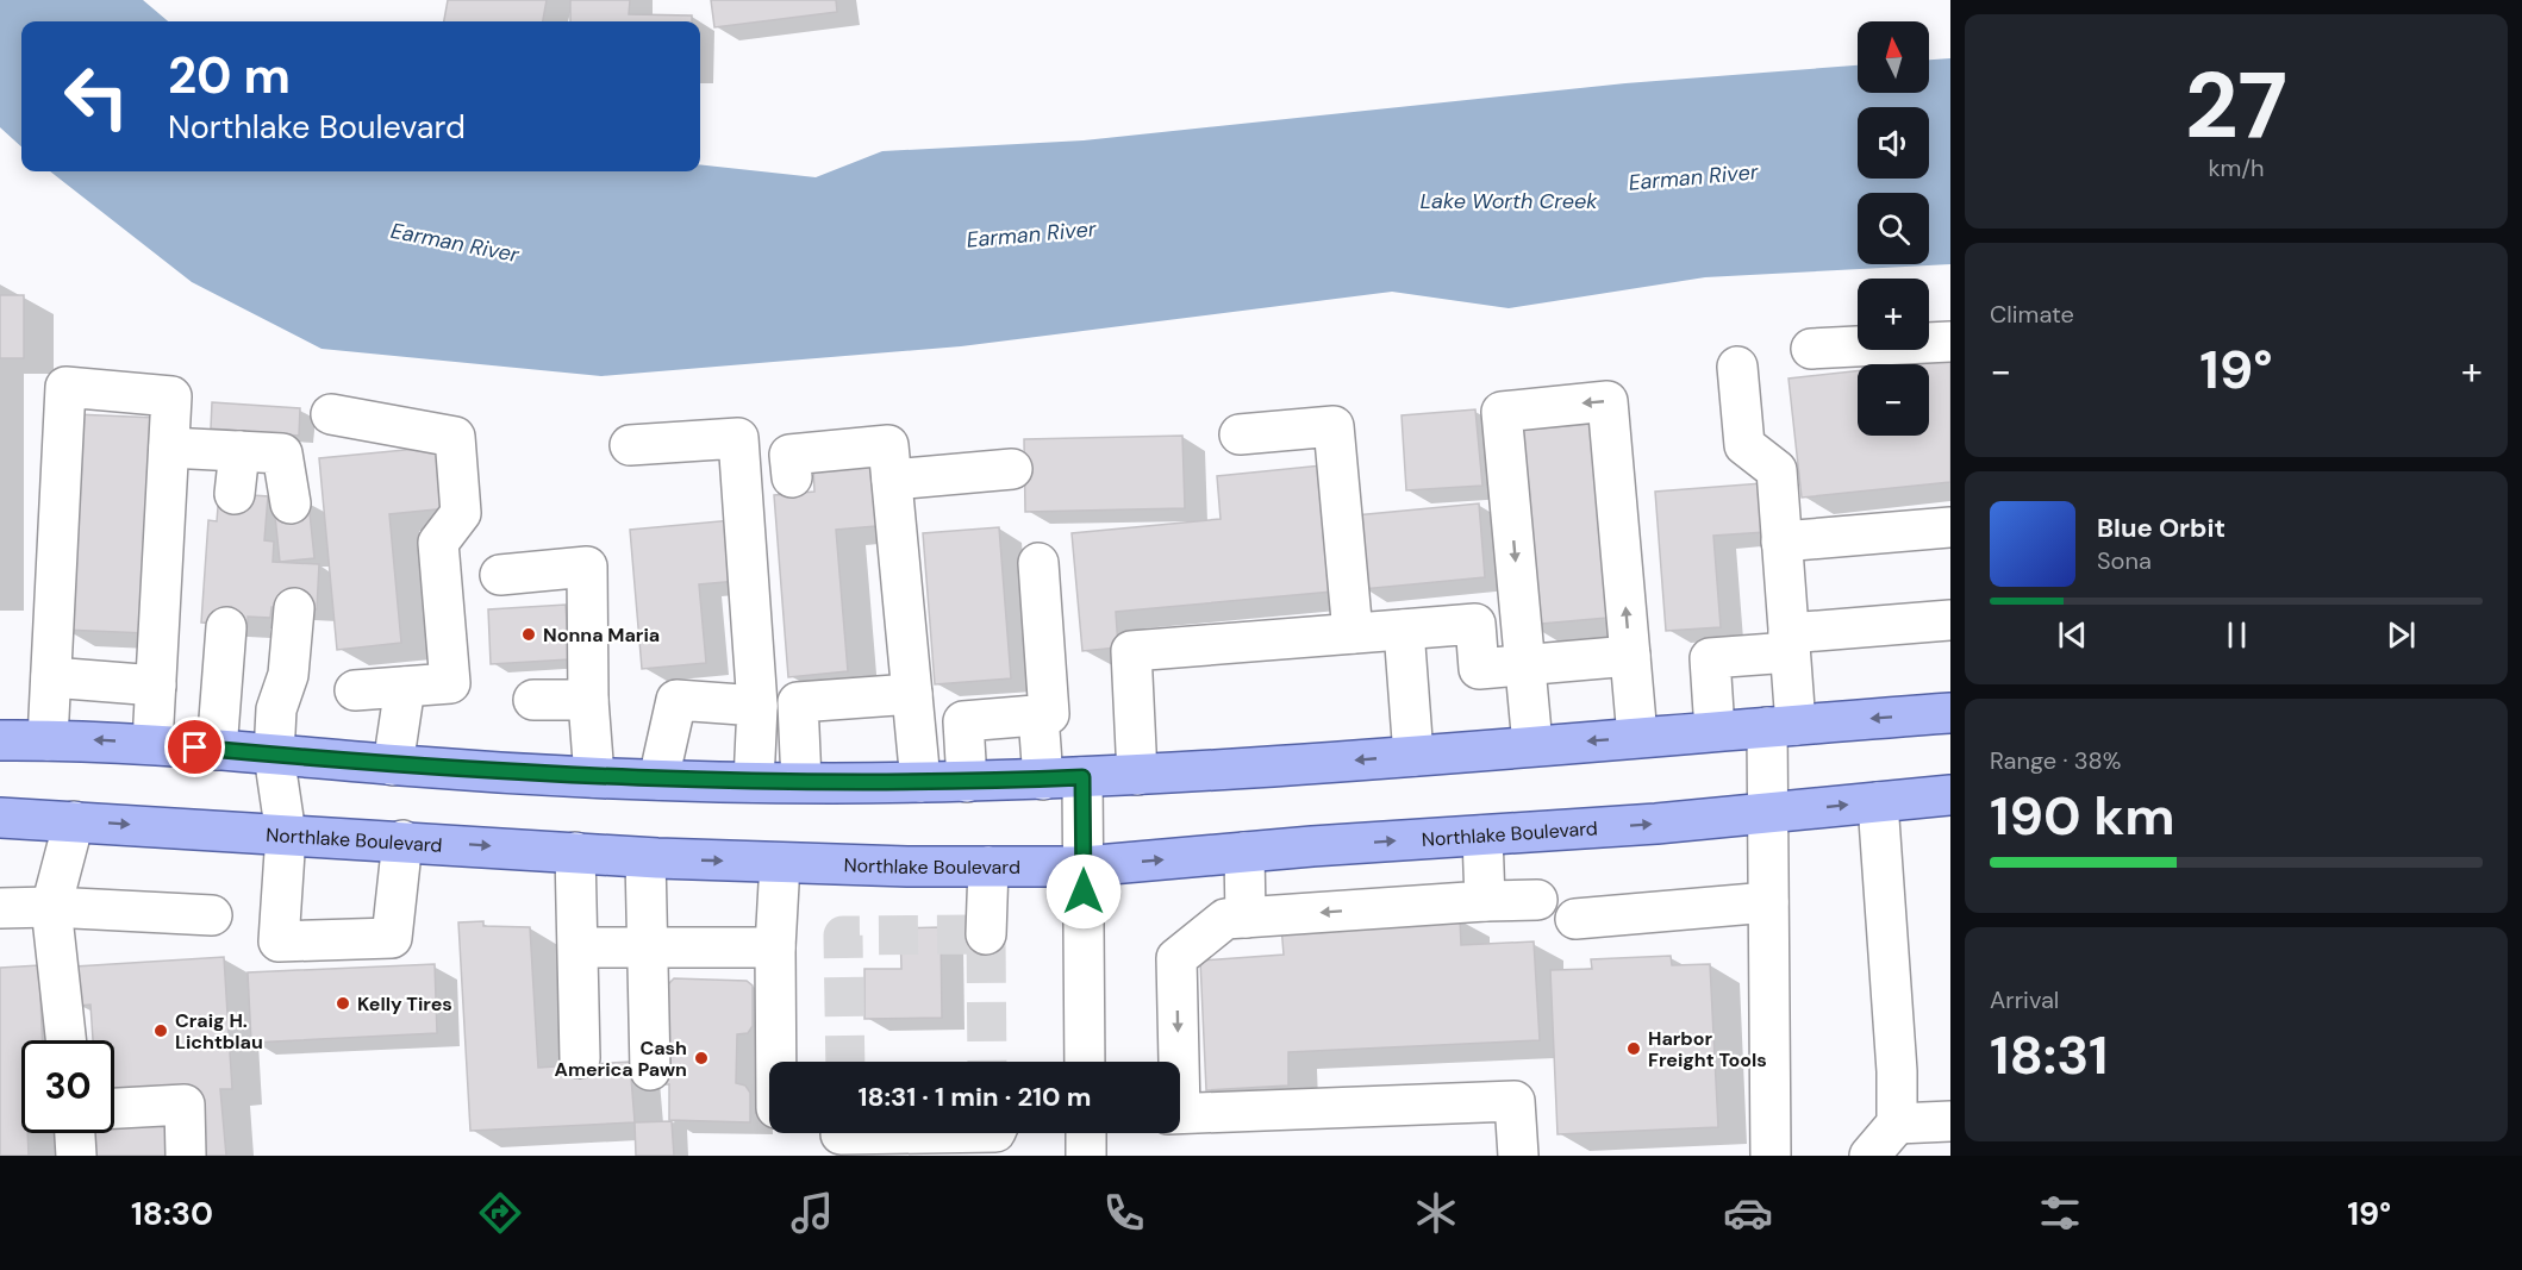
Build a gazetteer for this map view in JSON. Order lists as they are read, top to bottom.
{
  "streets": {
    "main road": ["Northlake Boulevard"]
  },
  "water": ["Earman River", "Lake Worth Creek"],
  "places": [
    "Nonna Maria",
    "Kelly Tires",
    "Craig H. Lichtblau",
    "Harbor Freight Tools",
    "Cash America Pawn"
  ],
  "north": "top",
  "page": {
    "tile": [
      ["27", "km/h"],
      "Climate",
      ["Range · 38%", "190 km"],
      ["Arrival", "18:31"]
    ],
    "map_buttons": ["+", "−"],
    "turn": ["20 m", "Northlake Boulevard"],
    "heat": ["−", "19°", "+"],
    "song": ["Blue Orbit", "Sona"],
    "limit": "30",
    "trip": "18:31 · 1 min · 210 m",
    "tabs": ["18:30", "19°"]
  }
}
